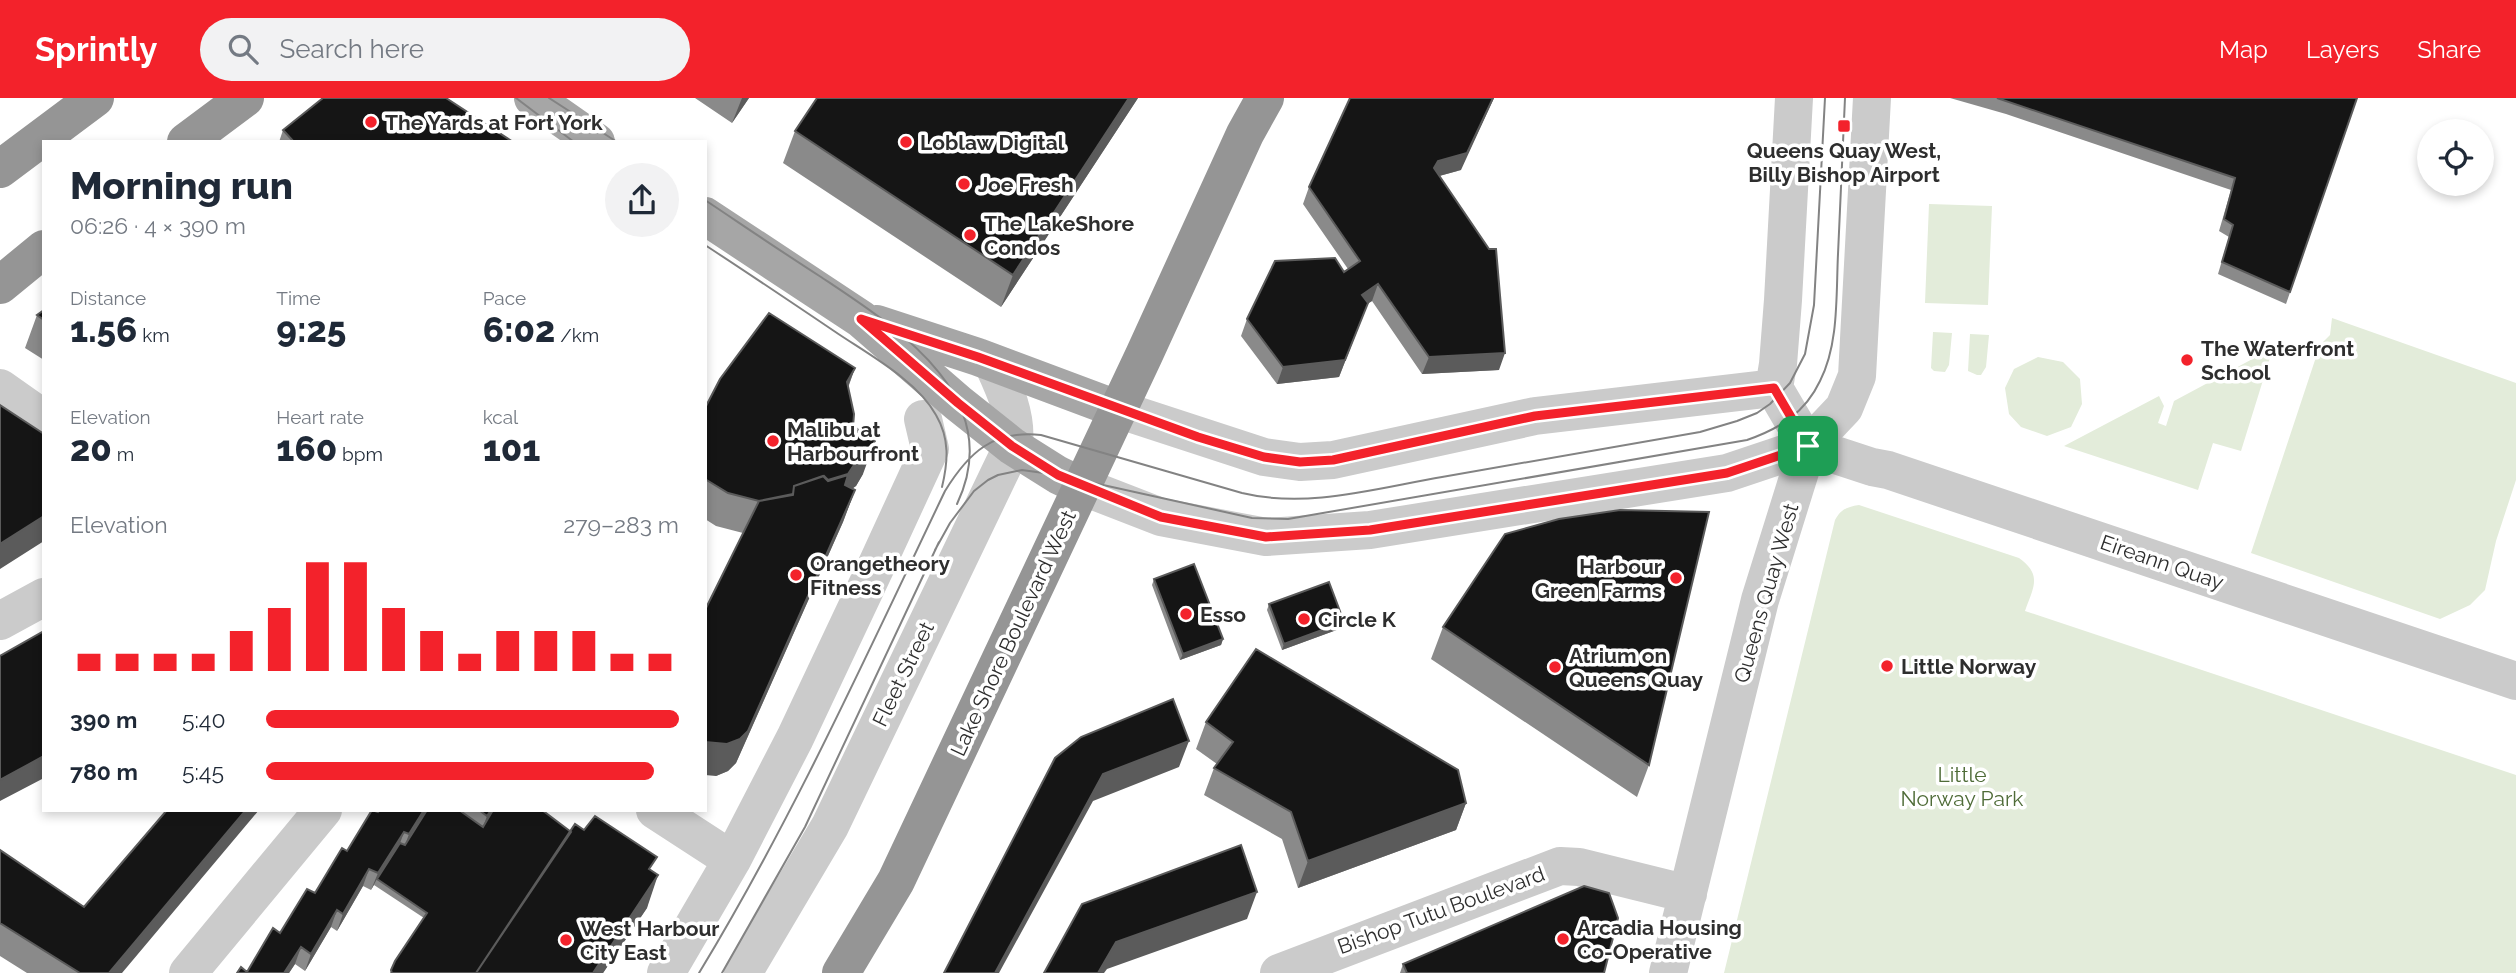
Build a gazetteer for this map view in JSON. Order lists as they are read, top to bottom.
{
  "streets": {
    "highway": ["Lake Shore Boulevard West"],
    "street": [
      "Eireann Quay",
      "Queens Quay West",
      "Fleet Street",
      "Bishop Tutu Boulevard"
    ]
  },
  "crossings": [
    ["Eireann Quay", "Queens Quay West"],
    ["Queens Quay West", "Bishop Tutu Boulevard"]
  ],
  "parks": ["Little Norway Park"],
  "places": {
    "other": [
      "The Yards at Fort York",
      "Loblaw Digital",
      "Joe Fresh",
      "The LakeShore Condos",
      "The Waterfront School",
      "Malibu at Harbourfront",
      "Orangetheory Fitness",
      "Harbour Green Farms",
      "Esso",
      "Circle K",
      "Little Norway",
      "Atrium on Queens Quay",
      "Arcadia Housing Co-Operative",
      "West Harbour City East"
    ],
    "transit": ["Queens Quay West, Billy Bishop Airport"]
  },
  "page": {
    "header": "Sprintly",
    "search": "Search here",
    "nav": ["Map", "Layers", "Share"],
    "heading": ["Morning run", "06:26 · 4 × 390 m"],
    "stats": [
      ["Distance", "1.56 km"],
      ["Time", "9:25"],
      ["Pace", "6:02 /km"],
      ["Elevation", "20 m"],
      ["Heart rate", "160 bpm"],
      ["kcal", "101"]
    ],
    "chart": ["Elevation", "279–283 m"],
    "list": [
      {
        "name": "390 m",
        "note": "5:40"
      },
      {
        "name": "780 m",
        "note": "5:45"
      }
    ]
  }
}
